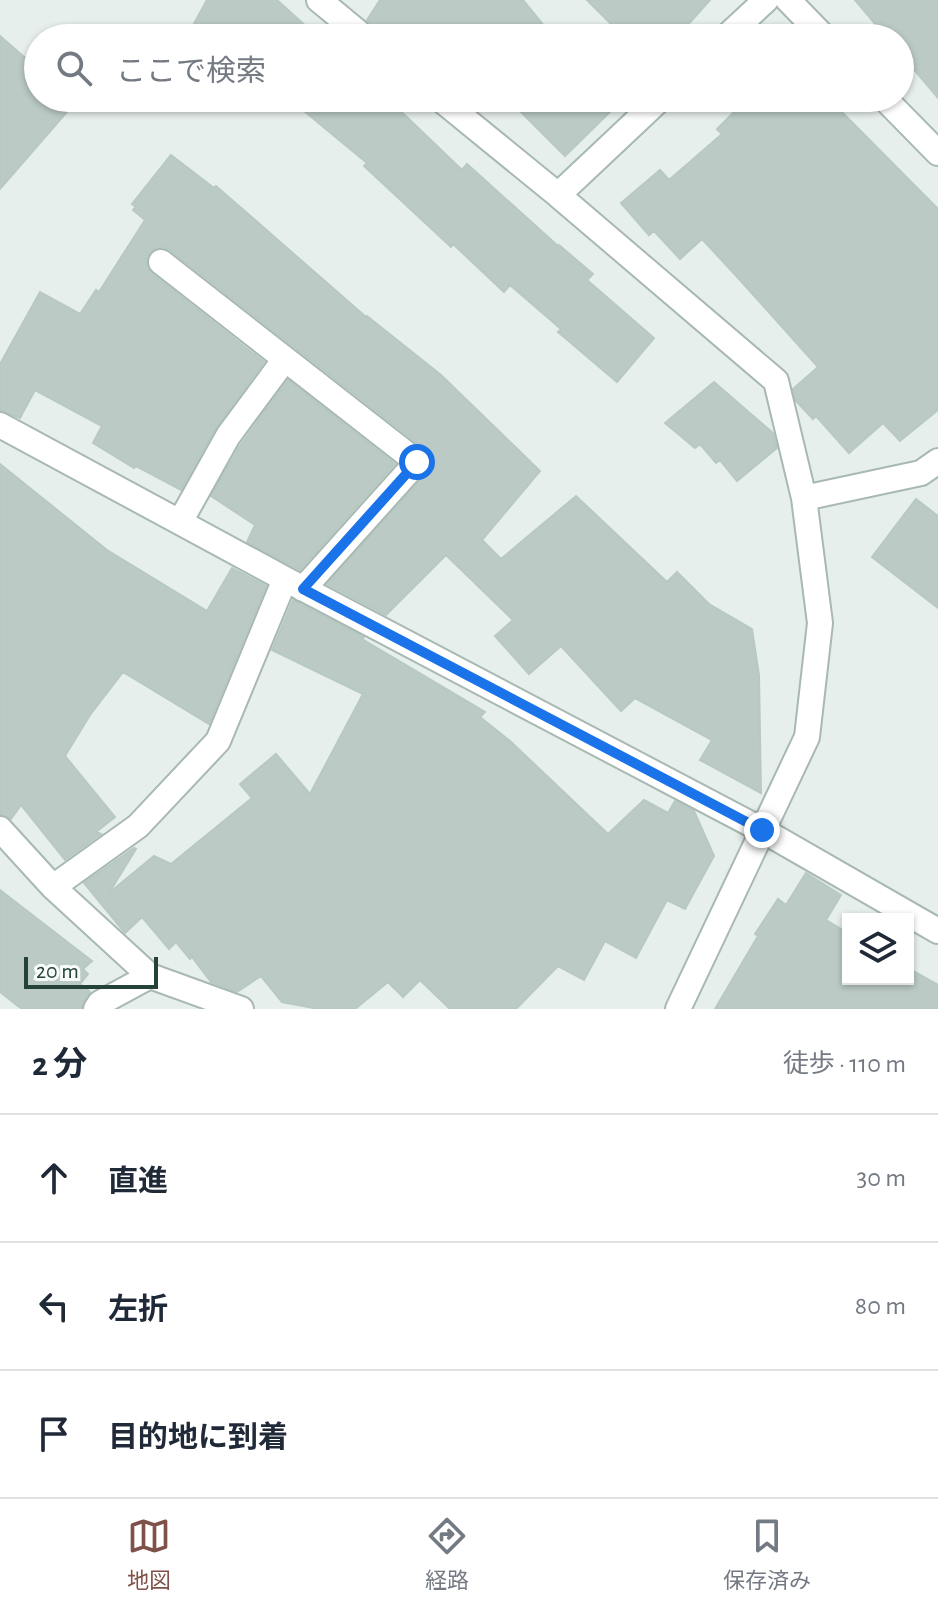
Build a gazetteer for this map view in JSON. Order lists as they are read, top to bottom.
{
  "scale_bar": "20 m",
  "page": {
    "search": "ここで検索",
    "scale": "20 m",
    "heading": ["2 分", "徒歩 · 110 m"],
    "list": [
      ["直進", "30 m"],
      ["左折", "80 m"],
      "目的地に到着"
    ],
    "nav": ["地図", "経路", "保存済み"]
  }
}
